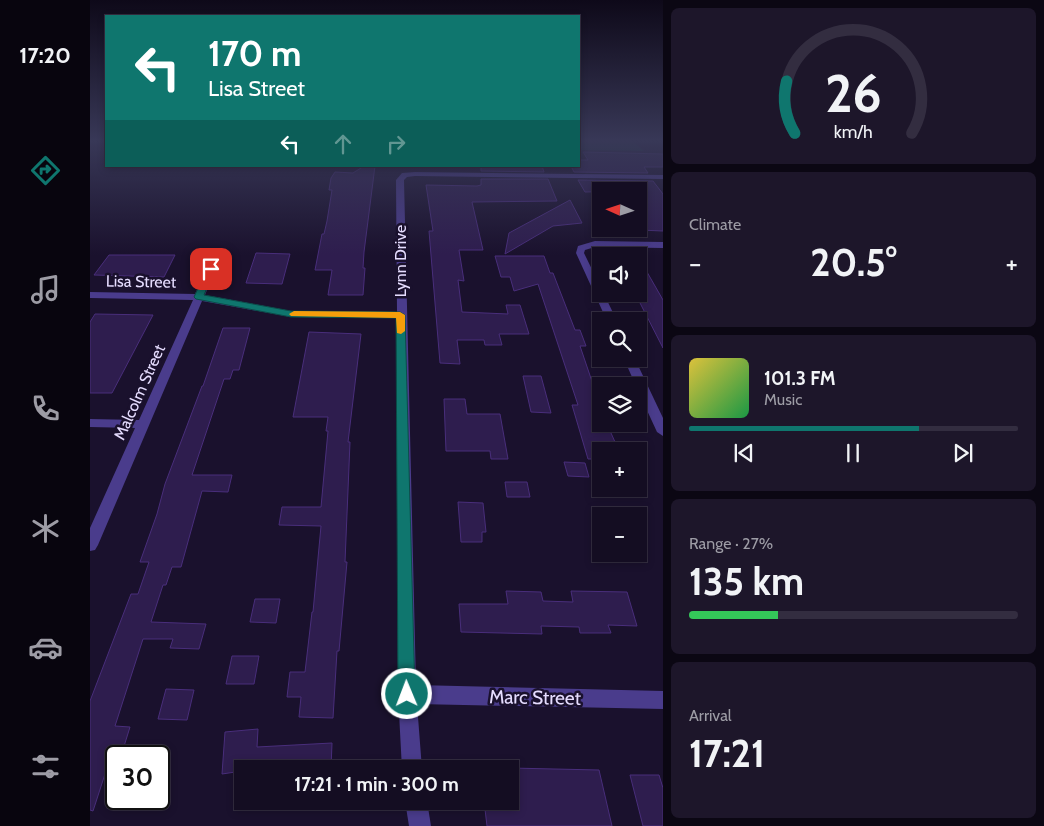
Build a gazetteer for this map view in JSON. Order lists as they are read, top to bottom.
{
  "streets": {
    "street": [
      "Lynn Drive",
      "Lisa Street",
      "Malcolm Street",
      "Marc Street"
    ]
  },
  "crossings": [
    ["Lynn Drive", "Lisa Street"],
    ["Lynn Drive", "Marc Street"],
    ["Lisa Street", "Malcolm Street"]
  ],
  "north": "left",
  "page": {
    "tabs": "17:20",
    "turn": ["170 m", "Lisa Street"],
    "tile": [
      "Climate",
      ["Range · 27%", "135 km"],
      ["Arrival", "17:21"]
    ],
    "map_buttons": ["+", "−"],
    "heat": ["−", "20.5°", "+"],
    "song": ["101.3 FM", "Music"],
    "limit": "30",
    "trip": "17:21 · 1 min · 300 m",
    "gauge": ["26", "km/h"]
  }
}
